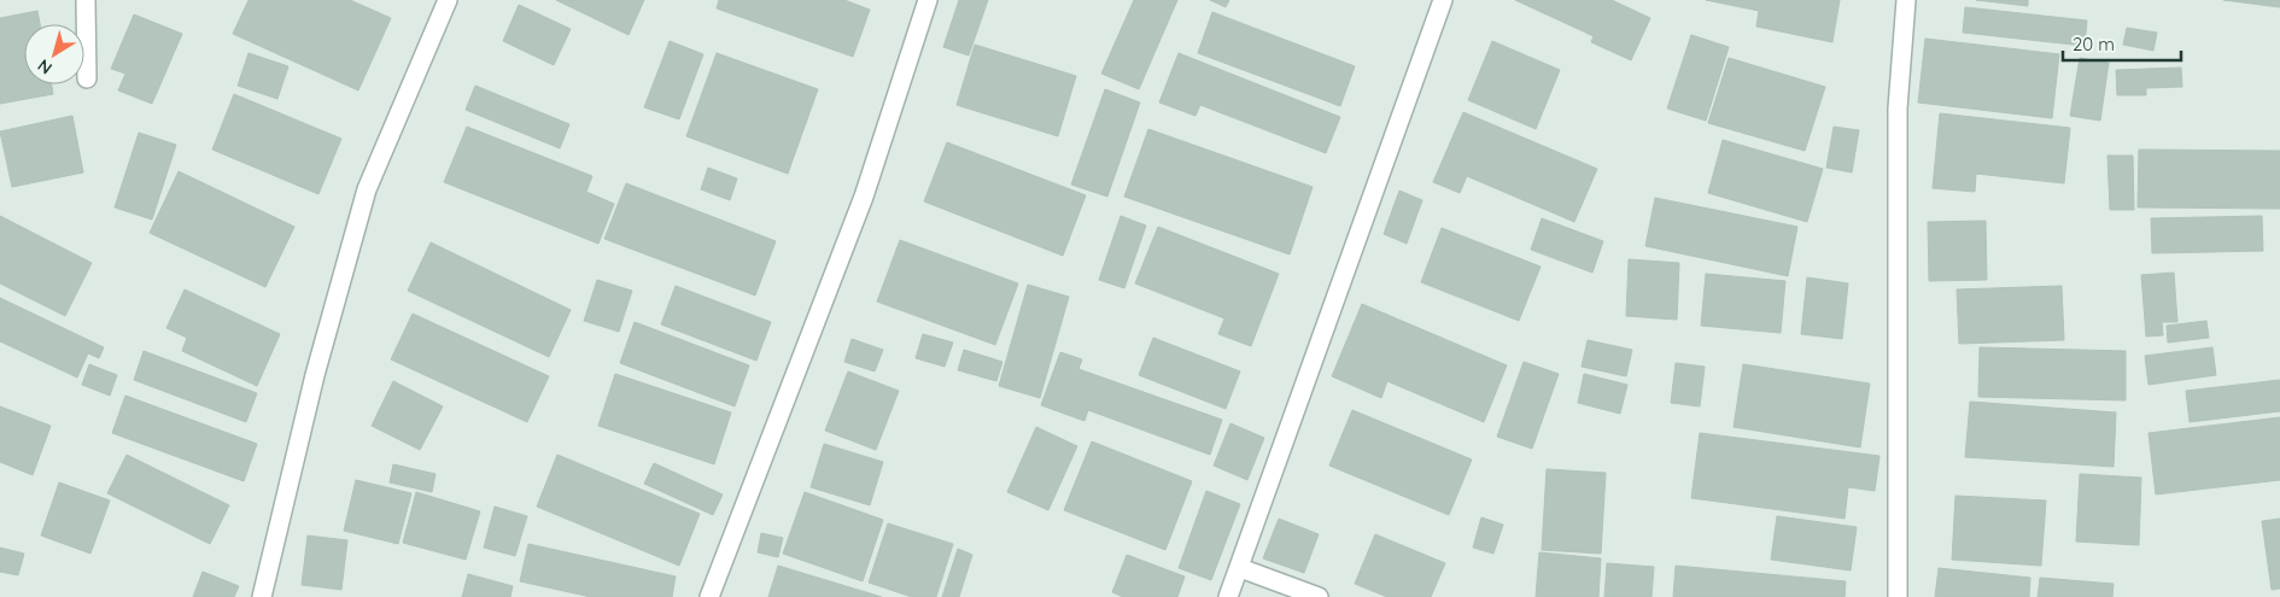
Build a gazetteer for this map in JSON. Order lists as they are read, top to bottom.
{
  "scale_bar": "20 m",
  "north": "bottom left"
}
